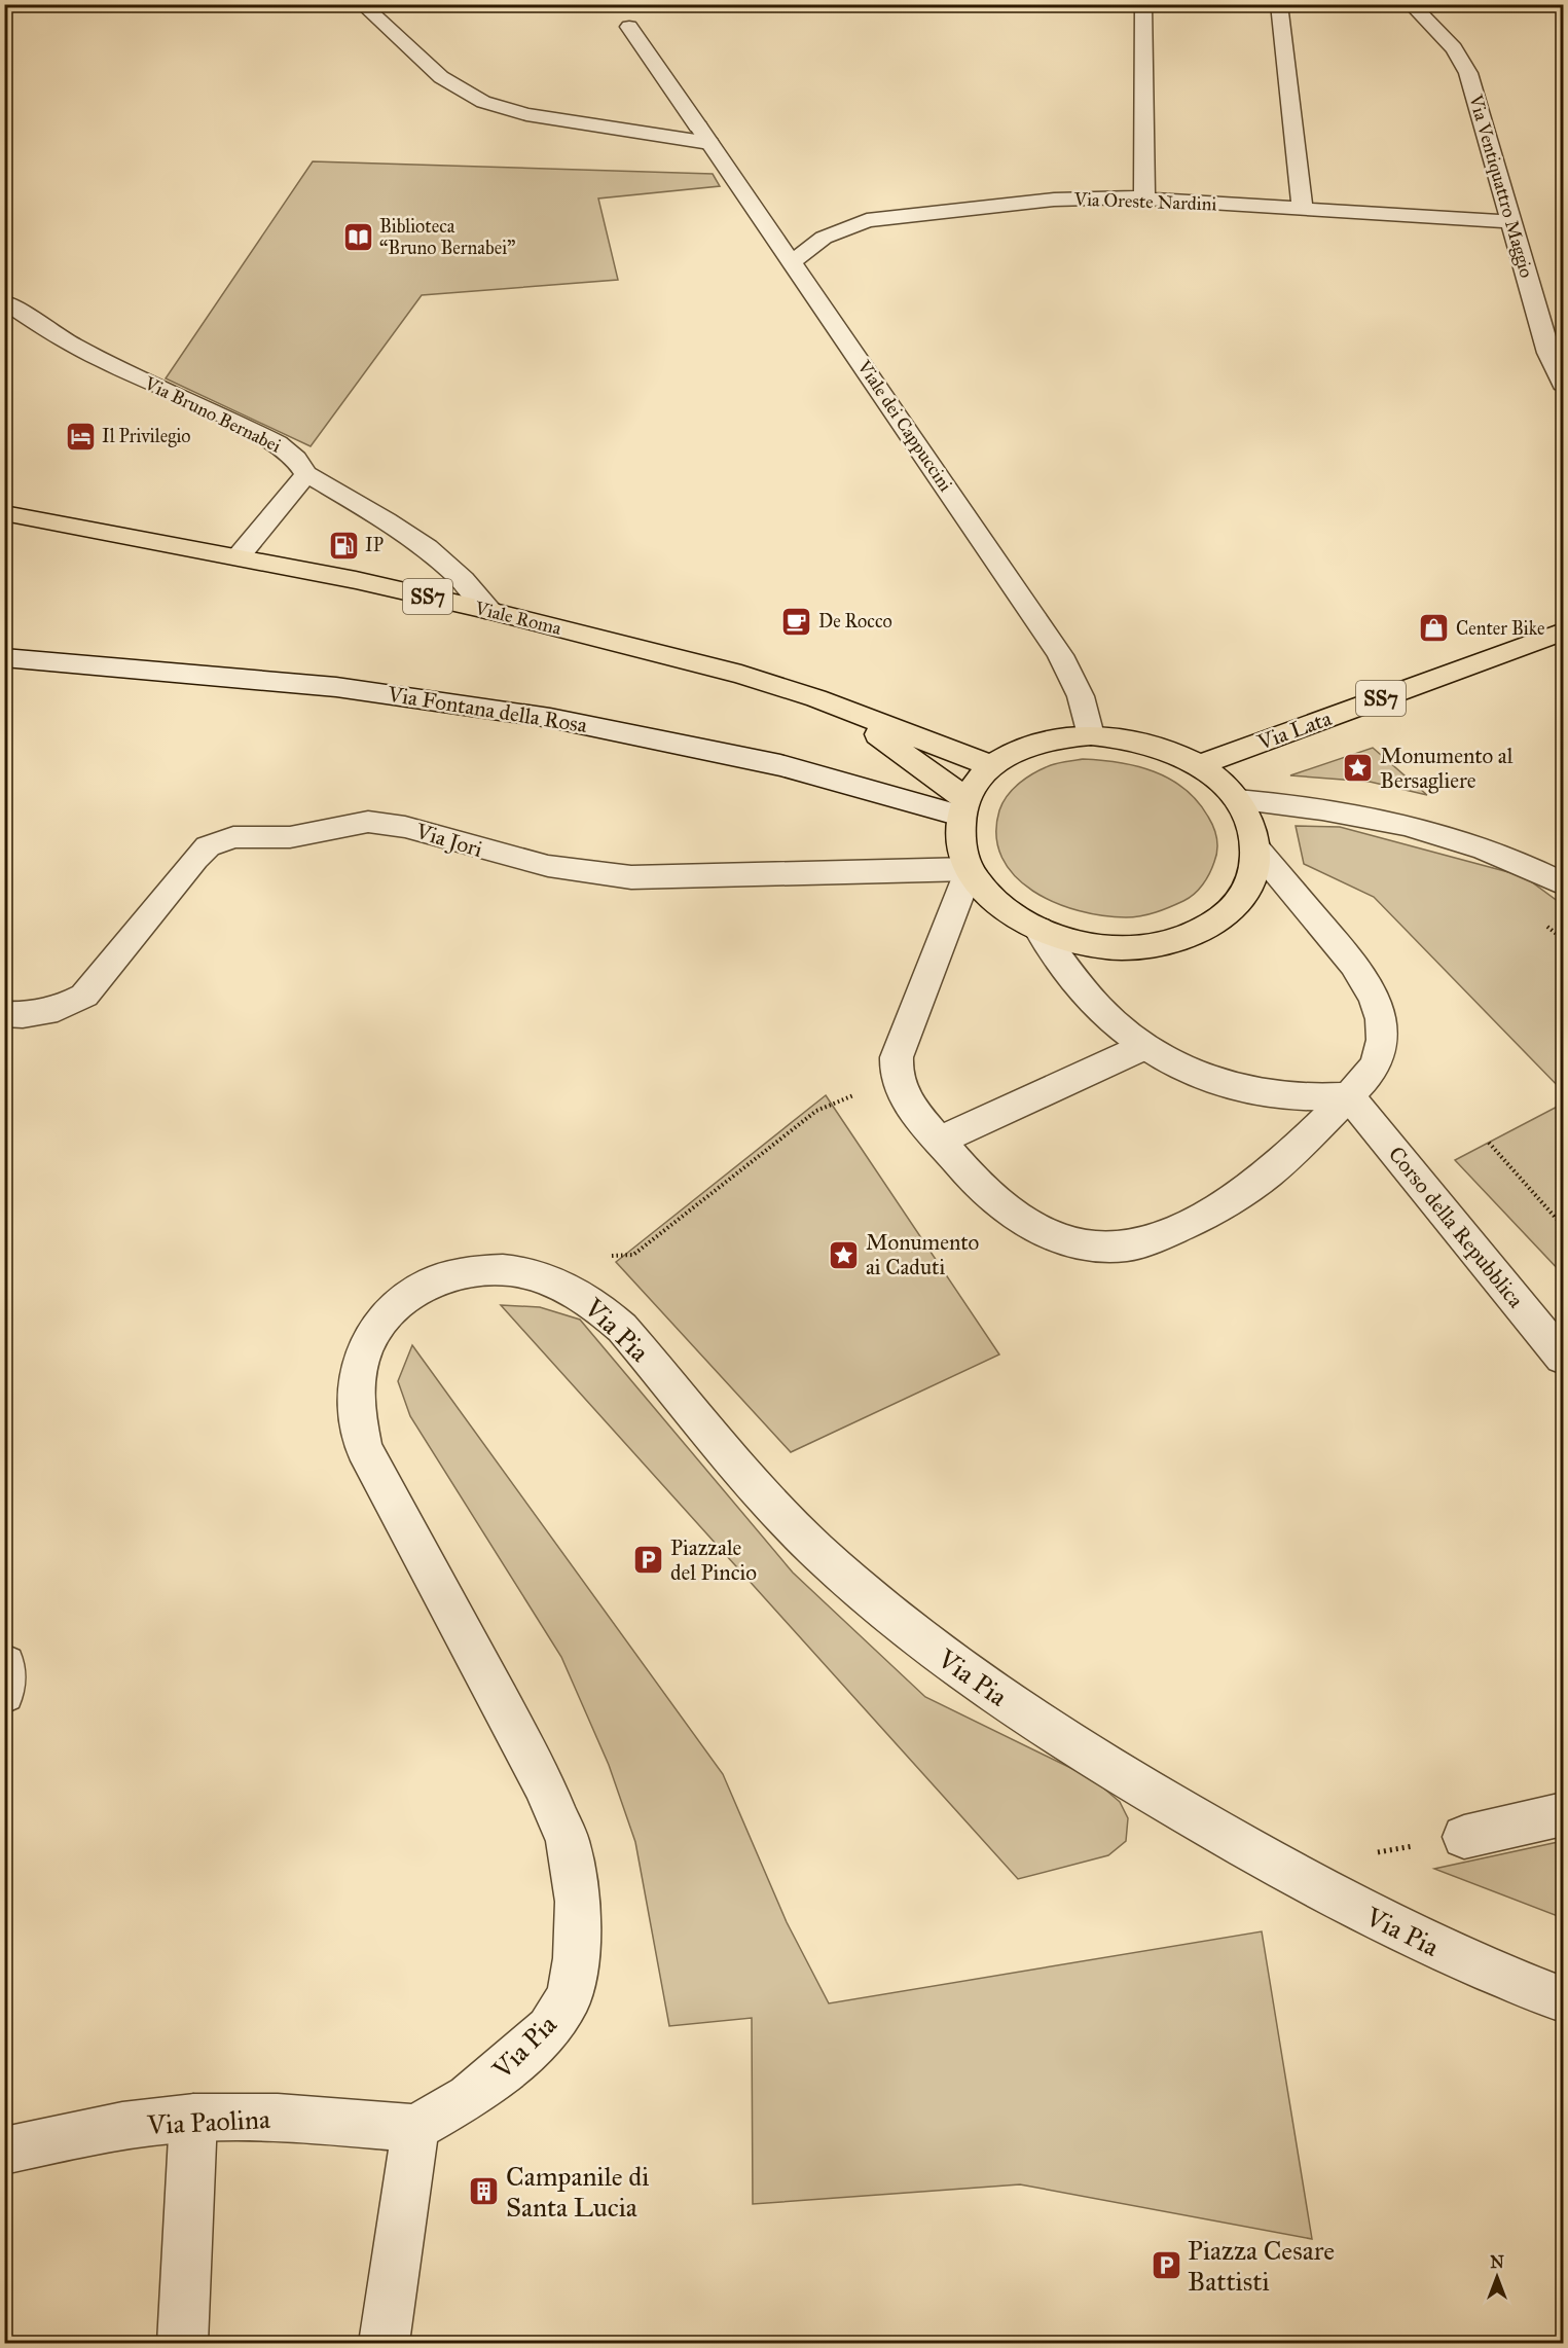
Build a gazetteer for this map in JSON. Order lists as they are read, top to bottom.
{
  "streets": {
    "main road": ["SS7", "Viale Roma", "Via Lata"],
    "street": [
      "Via Ventiquattro Maggio",
      "Via Oreste Nardini",
      "Via Bruno Bernabei",
      "Viale dei Cappuccini",
      "Via Fontana della Rosa",
      "Via Jori",
      "Corso della Repubblica",
      "Via Pia",
      "Via Paolina"
    ]
  },
  "crossings": [
    ["Via Ventiquattro Maggio", "Via Oreste Nardini"],
    ["Via Oreste Nardini", "Viale dei Cappuccini"],
    ["Via Bruno Bernabei", "Viale Roma"],
    ["Viale Roma", "Via Fontana della Rosa"],
    ["Via Pia", "Via Paolina"]
  ],
  "places": {
    "library": ["Biblioteca “Bruno Bernabei”"],
    "hotel": ["Il Privilegio"],
    "fuel station": ["IP"],
    "cafe": ["De Rocco"],
    "shop": ["Center Bike"],
    "place": ["Monumento al Bersagliere", "Monumento ai Caduti"],
    "parking": ["Piazzale del Pincio", "Piazza Cesare Battisti"],
    "building": ["Campanile di Santa Lucia"]
  },
  "north": "top"
}
